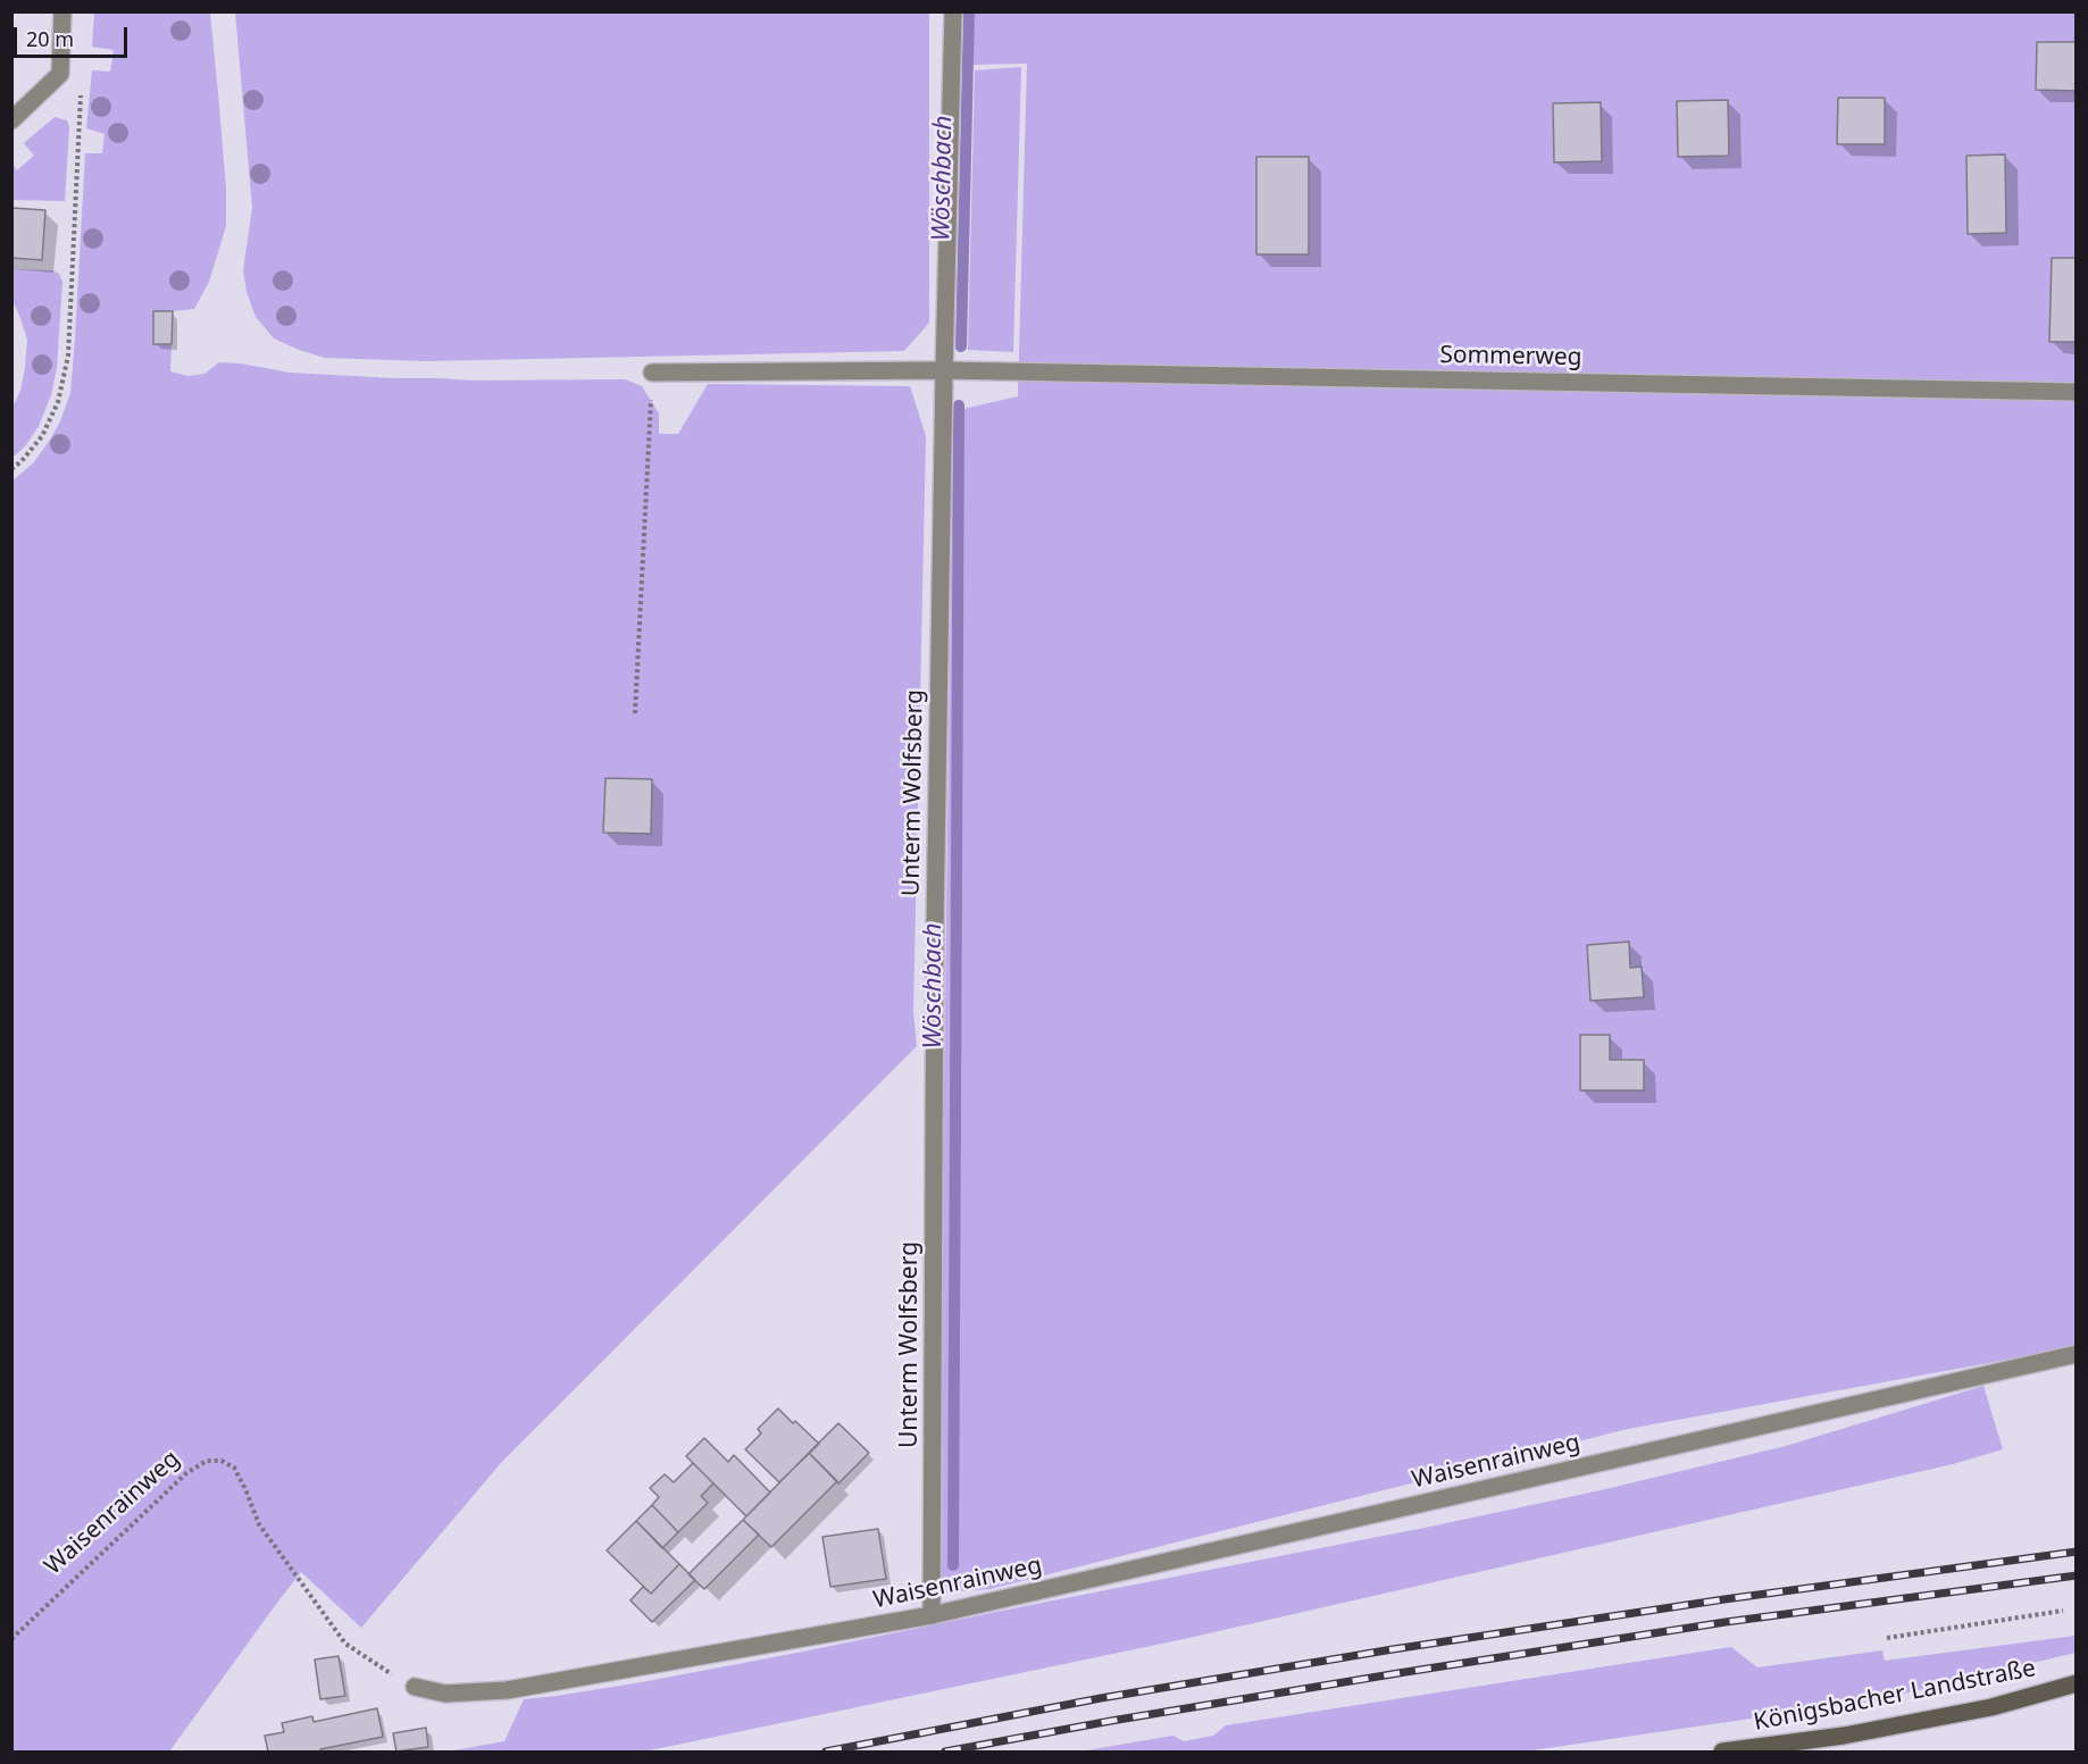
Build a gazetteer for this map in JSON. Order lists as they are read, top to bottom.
{
  "streets": {
    "main road": ["Königsbacher Landstraße"],
    "street": ["Sommerweg", "Unterm Wolfsberg", "Waisenrainweg"]
  },
  "crossings": [
    ["Sommerweg", "Unterm Wolfsberg"],
    ["Unterm Wolfsberg", "Waisenrainweg"]
  ],
  "water": ["Wöschbach"],
  "scale_bar": "20 m"
}
